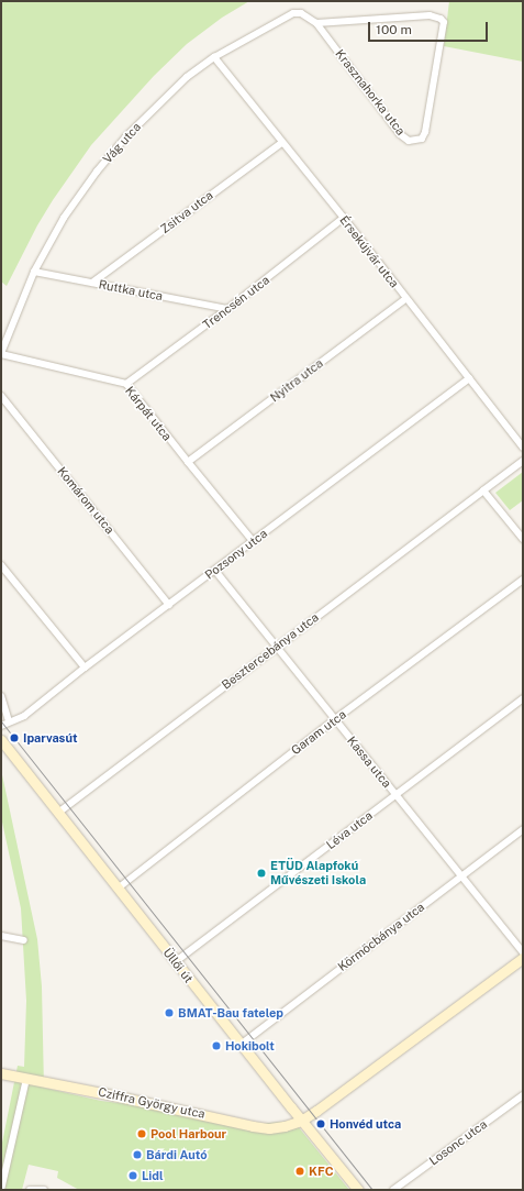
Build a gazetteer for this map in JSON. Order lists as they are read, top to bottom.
{
  "streets": {
    "street": [
      "Krasznahorka utca",
      "Vág utca",
      "Zsitva utca",
      "Érsekújvár utca",
      "Ruttka utca",
      "Trencsén utca",
      "Nyitra utca",
      "Kárpát utca",
      "Komárom utca",
      "Pozsony utca",
      "Besztercebánya utca",
      "Garam utca",
      "Kassa utca",
      "Léva utca",
      "Körmöcbánya utca",
      "Üllői út",
      "Cziffra György utca",
      "Losonc utca"
    ]
  },
  "crossings": [
    ["Krasznahorka utca", "Vág utca"],
    ["Vág utca", "Érsekújvár utca"],
    ["Vág utca", "Ruttka utca"],
    ["Vág utca", "Kárpát utca"],
    ["Zsitva utca", "Érsekújvár utca"],
    ["Zsitva utca", "Ruttka utca"],
    ["Érsekújvár utca", "Trencsén utca"],
    ["Érsekújvár utca", "Nyitra utca"],
    ["Érsekújvár utca", "Pozsony utca"],
    ["Ruttka utca", "Trencsén utca"],
    ["Trencsén utca", "Kárpát utca"],
    ["Nyitra utca", "Kárpát utca"],
    ["Kárpát utca", "Pozsony utca"],
    ["Komárom utca", "Pozsony utca"],
    ["Pozsony utca", "Kassa utca"],
    ["Besztercebánya utca", "Kassa utca"],
    ["Besztercebánya utca", "Üllői út"],
    ["Garam utca", "Kassa utca"],
    ["Garam utca", "Üllői út"],
    ["Kassa utca", "Léva utca"],
    ["Kassa utca", "Körmöcbánya utca"],
    ["Léva utca", "Üllői út"],
    ["Körmöcbánya utca", "Üllői út"],
    ["Üllői út", "Cziffra György utca"]
  ],
  "places": [
    "Iparvasút",
    "ETÜD Alapfokú Művészeti Iskola",
    "BMAT-Bau fatelep",
    "Hokibolt",
    "Honvéd utca",
    "Pool Harbour",
    "Bárdi Autó",
    "KFC",
    "Lidl"
  ],
  "scale_bar": "100 m"
}
